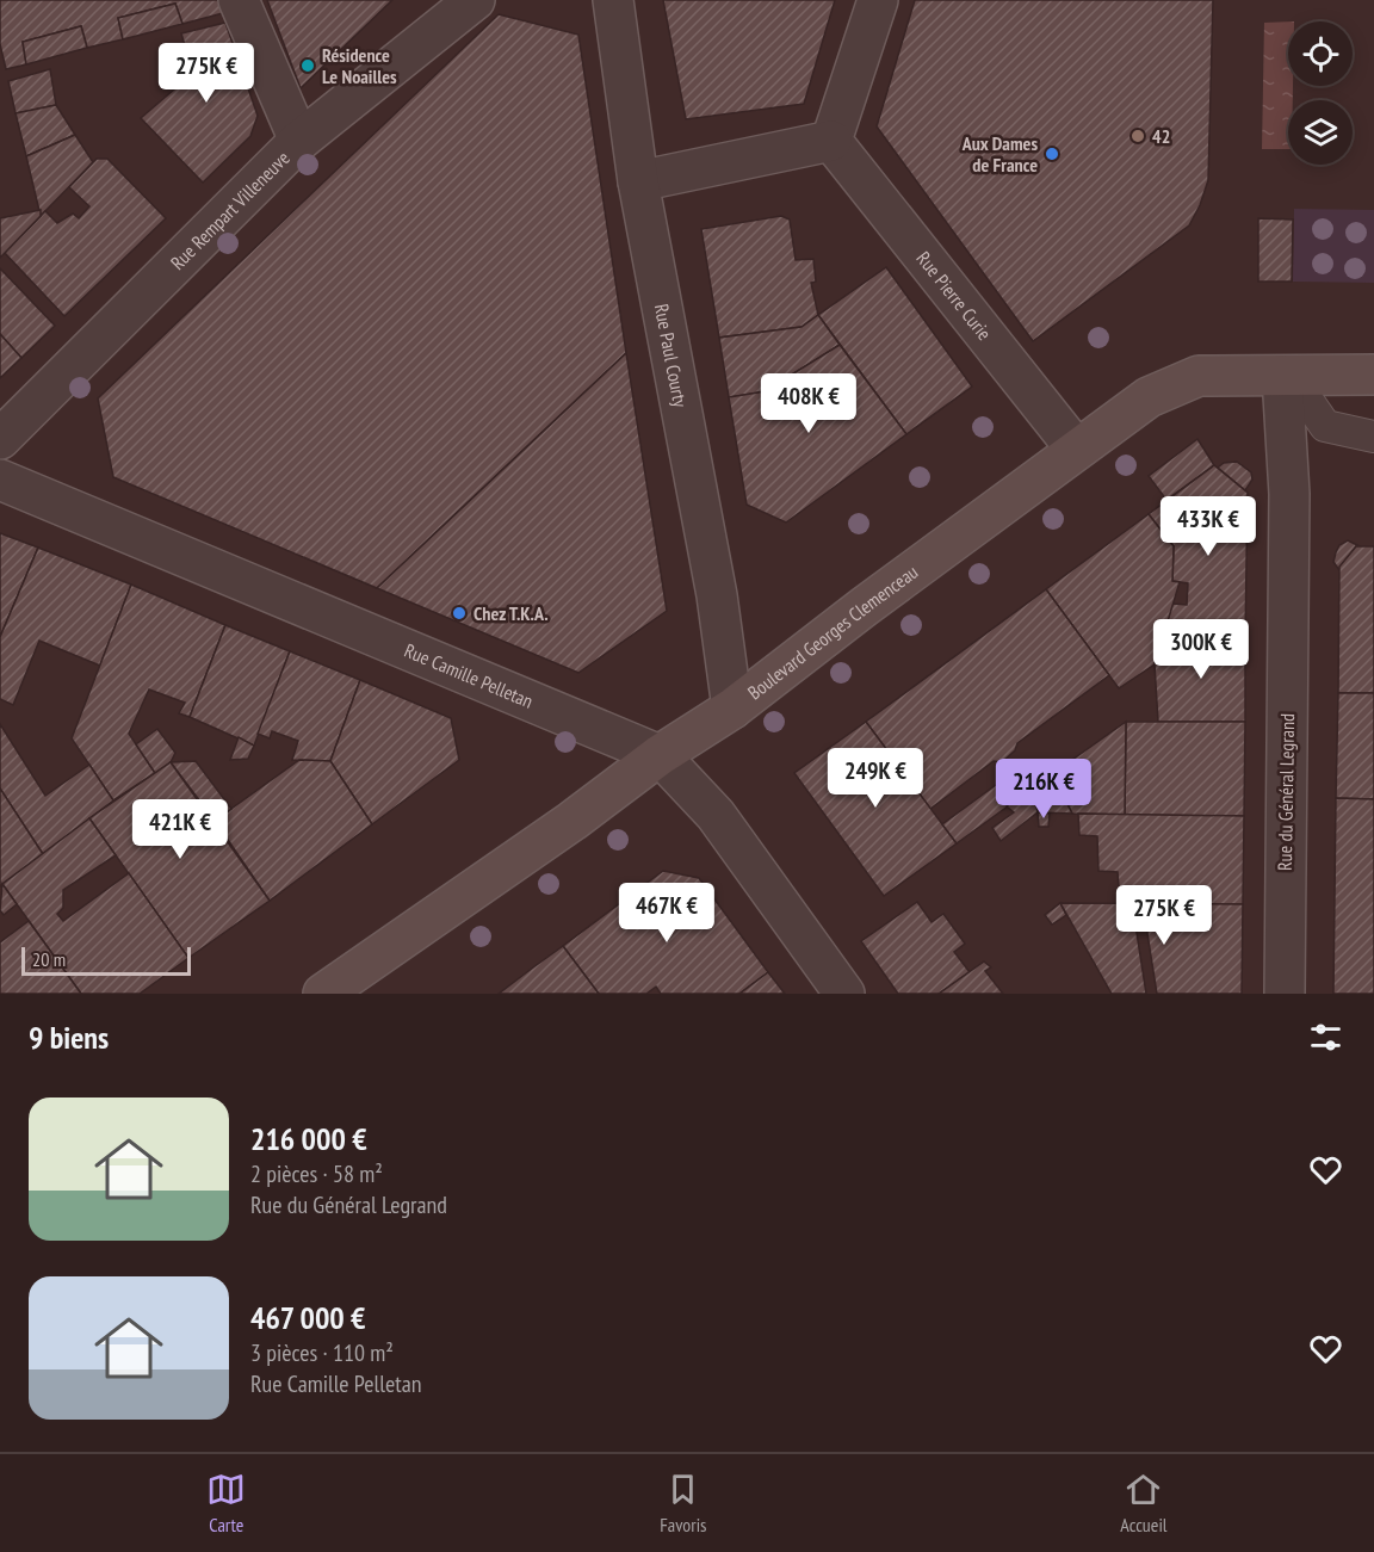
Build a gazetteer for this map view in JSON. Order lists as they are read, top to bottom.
{
  "streets": {
    "main road": ["Boulevard Georges Clemenceau"],
    "street": [
      "Rue Rempart Villeneuve",
      "Rue Pierre Curie",
      "Rue Paul Courty",
      "Rue Camille Pelletan",
      "Rue du Général Legrand"
    ]
  },
  "crossings": [
    ["Rue Pierre Curie", "Boulevard Georges Clemenceau"],
    ["Rue Paul Courty", "Boulevard Georges Clemenceau"],
    ["Boulevard Georges Clemenceau", "Rue Camille Pelletan"],
    ["Boulevard Georges Clemenceau", "Rue du Général Legrand"]
  ],
  "places": [
    "Résidence Le Noailles",
    "42",
    "Aux Dames de France",
    "Chez T.K.A."
  ],
  "scale_bar": "20 m",
  "page": {
    "price": [
      "275K €",
      "408K €",
      "433K €",
      "300K €",
      "249K €",
      "216K €",
      "421K €",
      "467K €",
      "275K €"
    ],
    "scale": "20 m",
    "heading": "9 biens",
    "list": [
      {
        "name": "216 000 €",
        "note": "2 pièces · 58 m² · Rue du Général Legrand"
      },
      {
        "name": "467 000 €",
        "note": "3 pièces · 110 m² · Rue Camille Pelletan"
      }
    ],
    "tabs": ["Carte", "Favoris", "Accueil"]
  }
}
